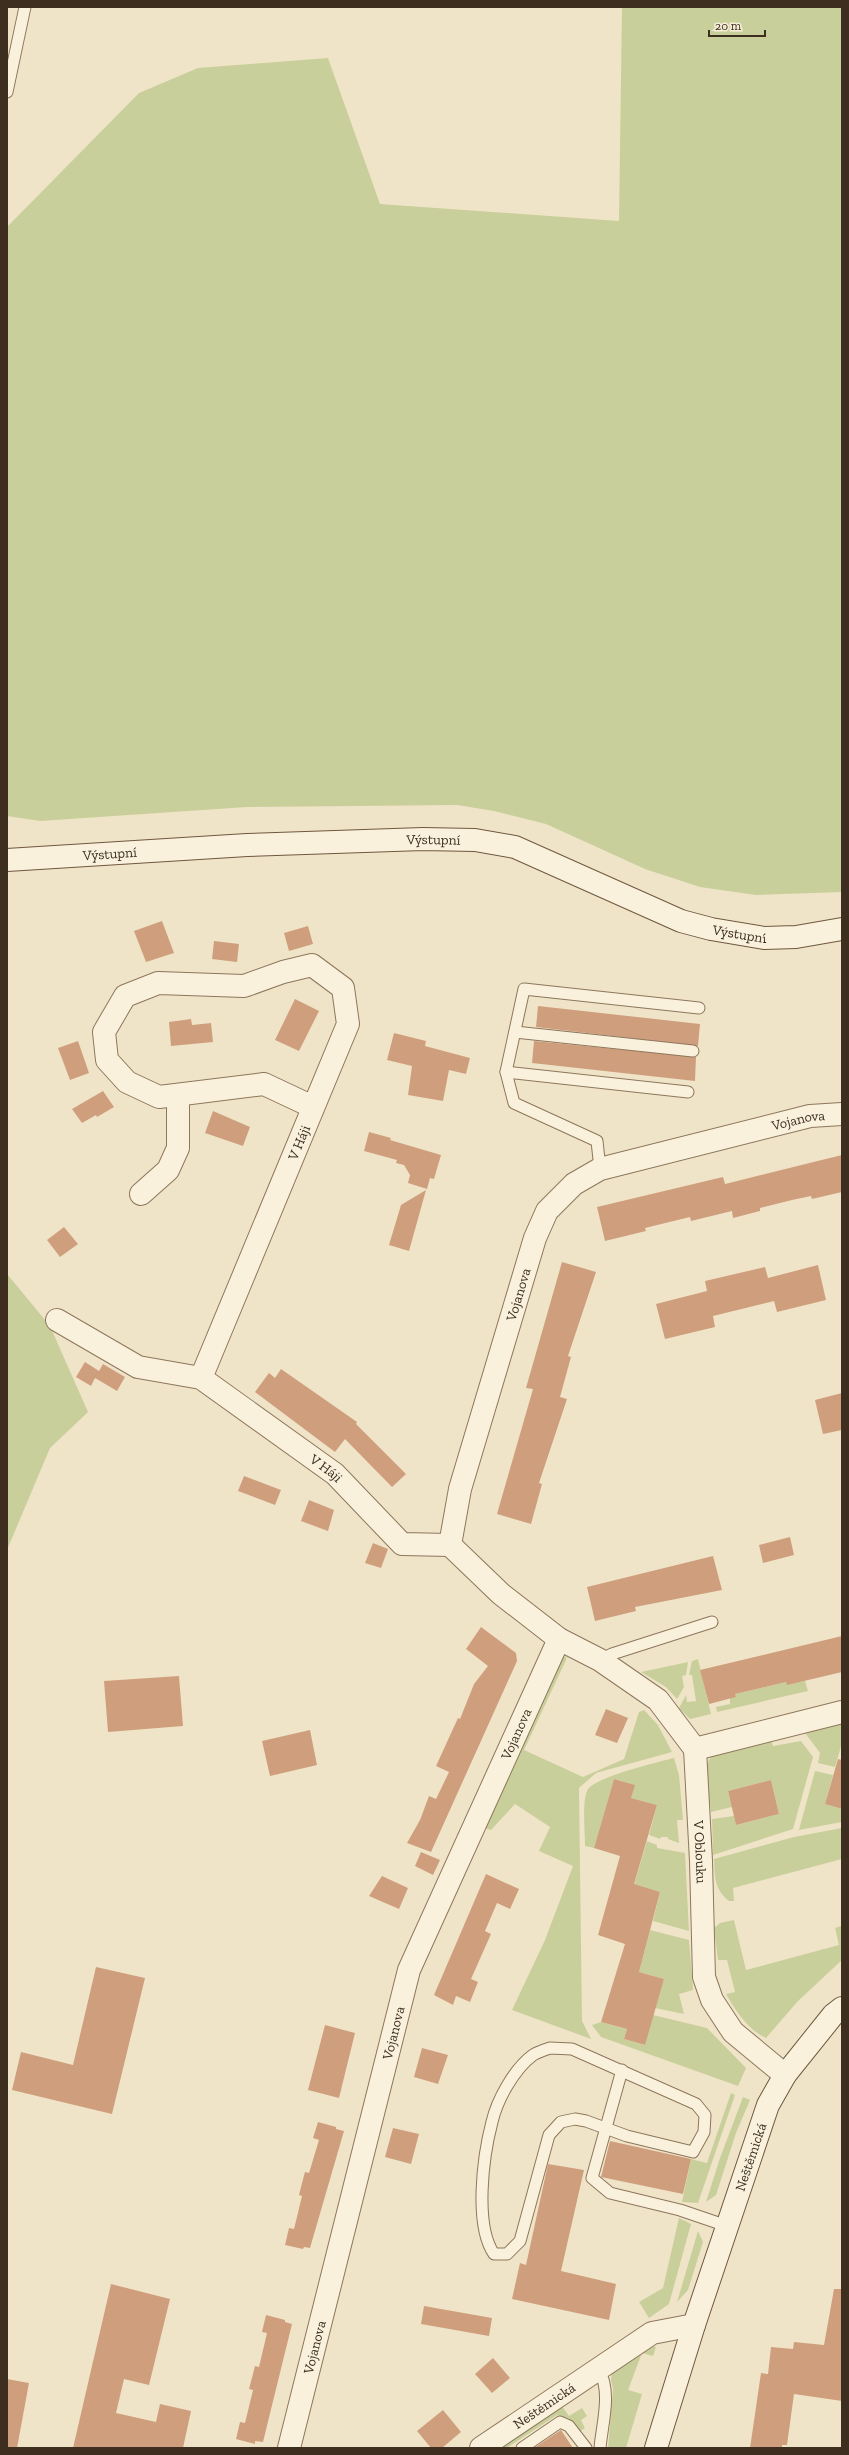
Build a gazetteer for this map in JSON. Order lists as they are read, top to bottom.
{
  "streets": {
    "street": [
      "Výstupní",
      "Vojanova",
      "V Háji",
      "V Oblouku",
      "Neštěmická"
    ]
  },
  "crossings": [
    ["Vojanova", "V Háji"],
    ["V Oblouku", "Neštěmická"]
  ],
  "scale_bar": "20 m"
}
